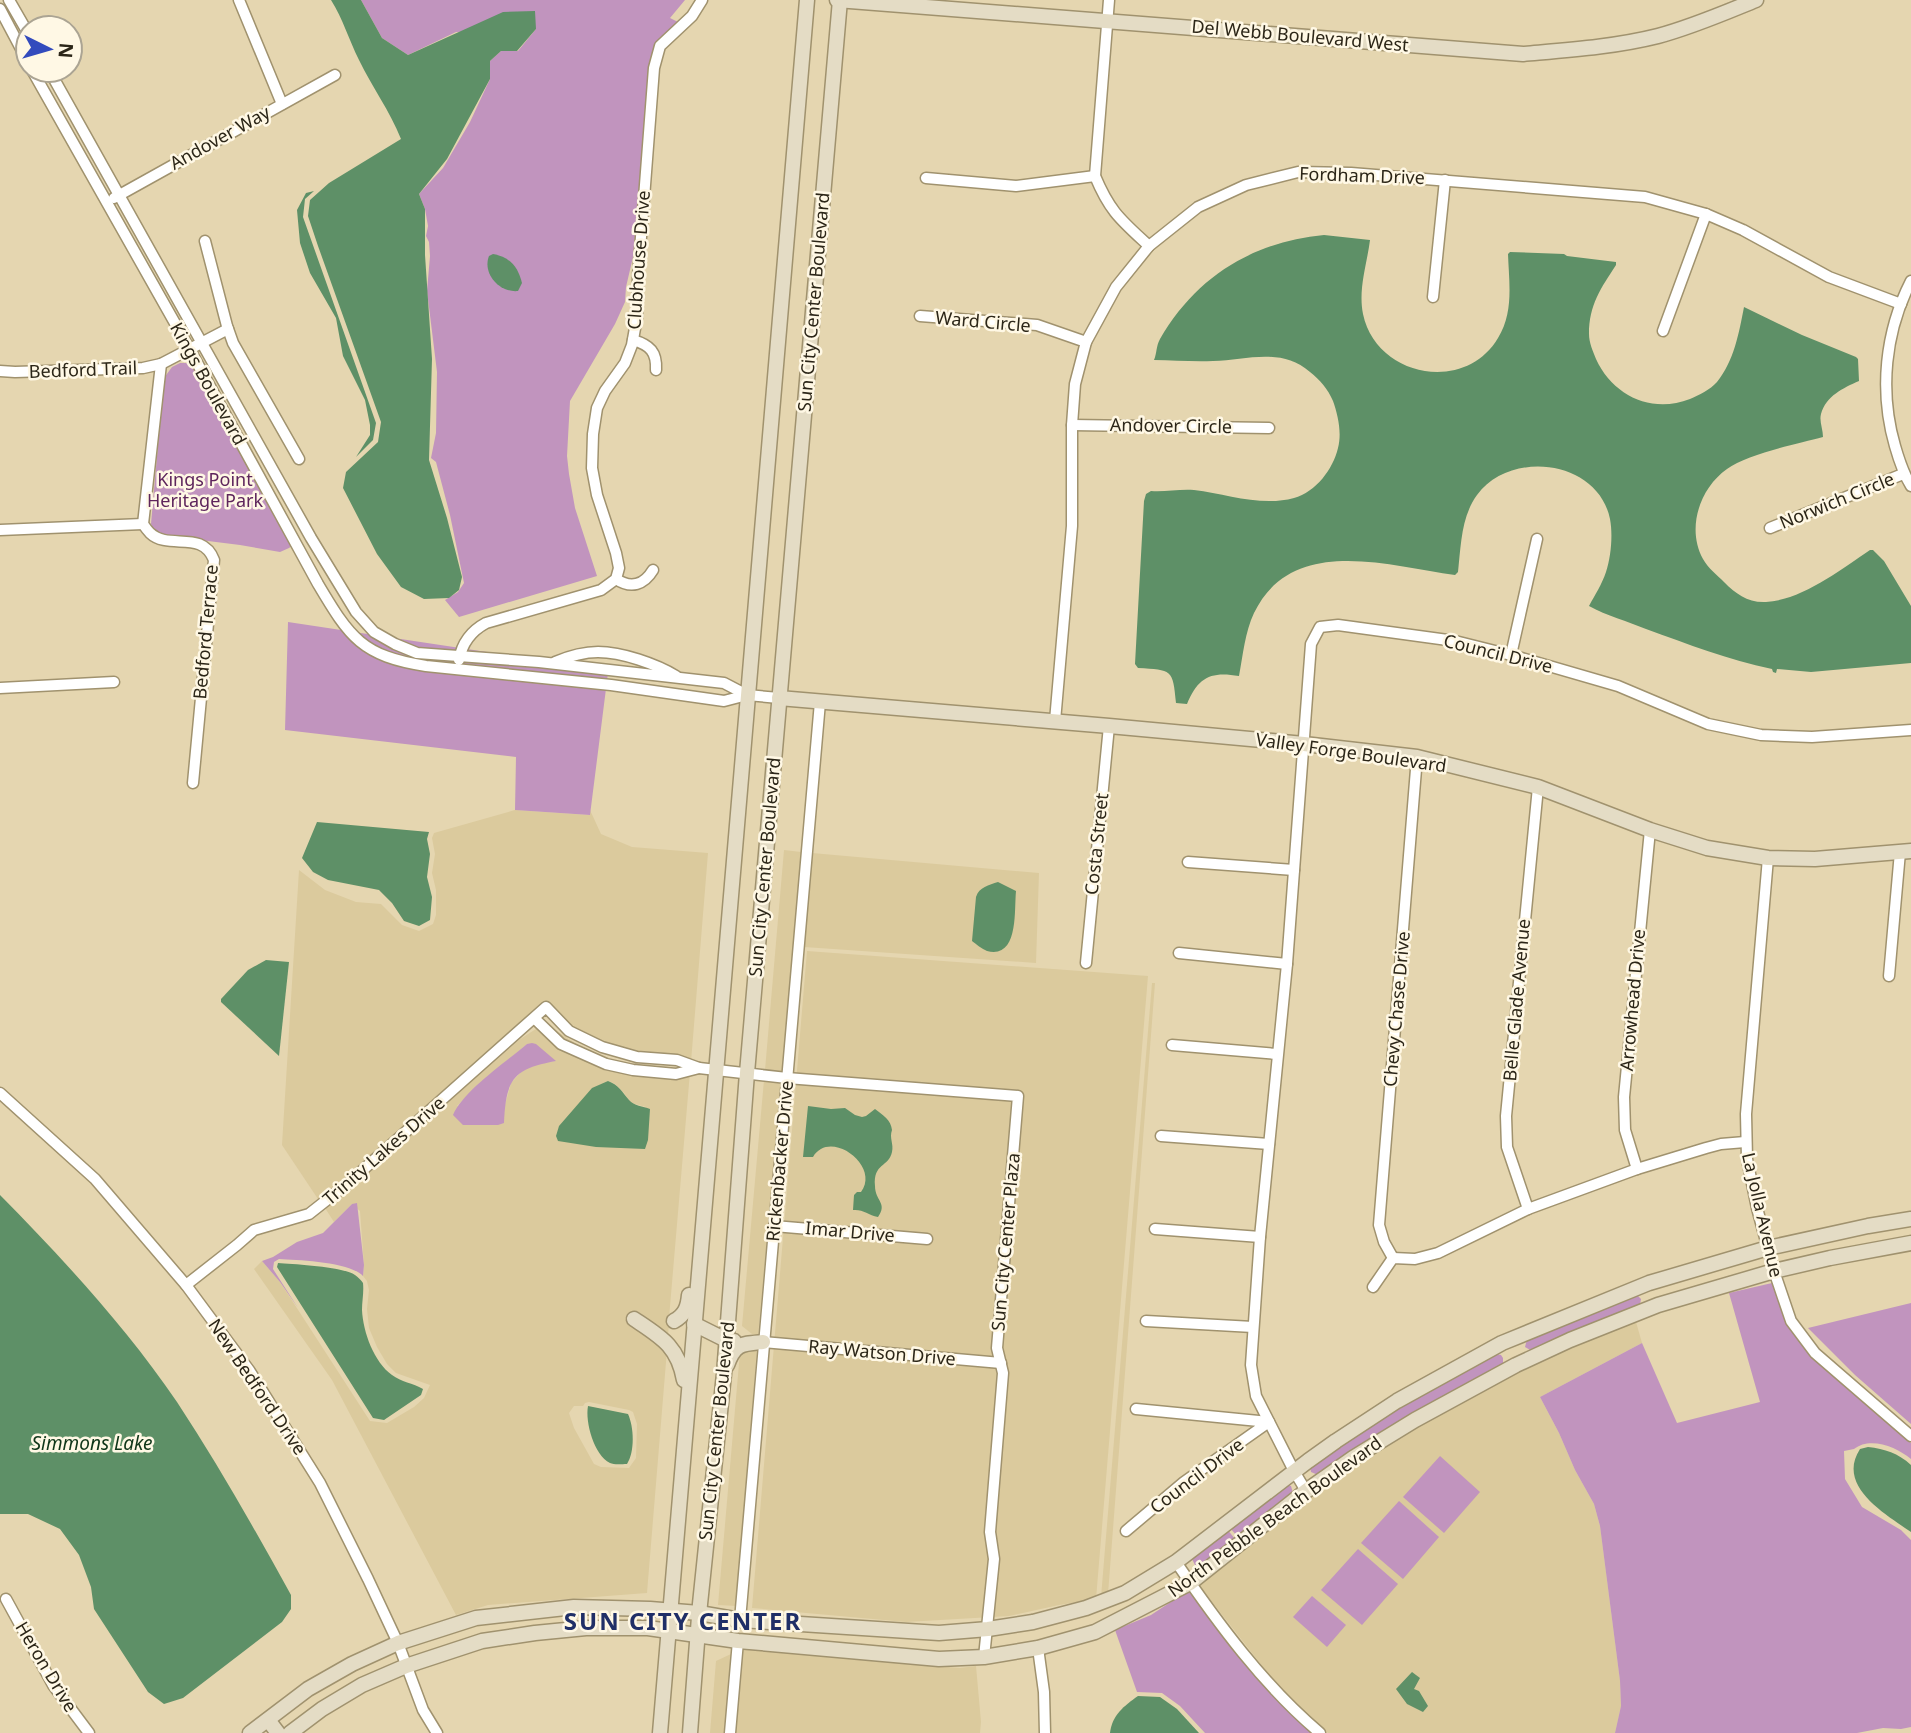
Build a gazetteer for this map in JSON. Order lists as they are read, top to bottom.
{
  "streets": {
    "street": [
      "Del Webb Boulevard West",
      "Andover Way",
      "Fordham Drive",
      "Clubhouse Drive",
      "Sun City Center Boulevard",
      "Ward Circle",
      "Bedford Trail",
      "Kings Boulevard",
      "Andover Circle",
      "Norwich Circle",
      "Bedford Terrace",
      "Council Drive",
      "Valley Forge Boulevard",
      "Costa Street",
      "Belle Glade Avenue",
      "Arrowhead Drive",
      "Chevy Chase Drive",
      "Trinity Lakes Drive",
      "Rickenbacker Drive",
      "La Jolla Avenue",
      "Imar Drive",
      "Sun City Center Plaza",
      "Ray Watson Drive",
      "New Bedford Drive",
      "North Pebble Beach Boulevard",
      "Heron Drive"
    ]
  },
  "crossings": [
    ["Del Webb Boulevard West", "Sun City Center Boulevard"],
    ["Andover Way", "Kings Boulevard"],
    ["Fordham Drive", "Ward Circle"],
    ["Fordham Drive", "Andover Circle"],
    ["Fordham Drive", "Valley Forge Boulevard"],
    ["Sun City Center Boulevard", "Kings Boulevard"],
    ["Sun City Center Boulevard", "Valley Forge Boulevard"],
    ["Sun City Center Boulevard", "Trinity Lakes Drive"],
    ["Sun City Center Boulevard", "Sun City Center Plaza"],
    ["Sun City Center Boulevard", "North Pebble Beach Boulevard"],
    ["Bedford Trail", "Kings Boulevard"],
    ["Kings Boulevard", "Valley Forge Boulevard"],
    ["Council Drive", "Valley Forge Boulevard"],
    ["Council Drive", "North Pebble Beach Boulevard"],
    ["Valley Forge Boulevard", "Costa Street"],
    ["Valley Forge Boulevard", "Belle Glade Avenue"],
    ["Valley Forge Boulevard", "Arrowhead Drive"],
    ["Valley Forge Boulevard", "Chevy Chase Drive"],
    ["Valley Forge Boulevard", "Rickenbacker Drive"],
    ["Valley Forge Boulevard", "La Jolla Avenue"],
    ["Trinity Lakes Drive", "Sun City Center Plaza"],
    ["Trinity Lakes Drive", "New Bedford Drive"],
    ["Rickenbacker Drive", "Imar Drive"],
    ["Rickenbacker Drive", "Sun City Center Plaza"],
    ["Rickenbacker Drive", "Ray Watson Drive"],
    ["Rickenbacker Drive", "North Pebble Beach Boulevard"],
    ["La Jolla Avenue", "North Pebble Beach Boulevard"],
    ["Sun City Center Plaza", "Ray Watson Drive"],
    ["Sun City Center Plaza", "North Pebble Beach Boulevard"],
    ["New Bedford Drive", "North Pebble Beach Boulevard"]
  ],
  "districts": ["SUN CITY CENTER"],
  "water": ["Simmons Lake"],
  "parks": ["Kings Point Heritage Park"],
  "north": "right"
}
